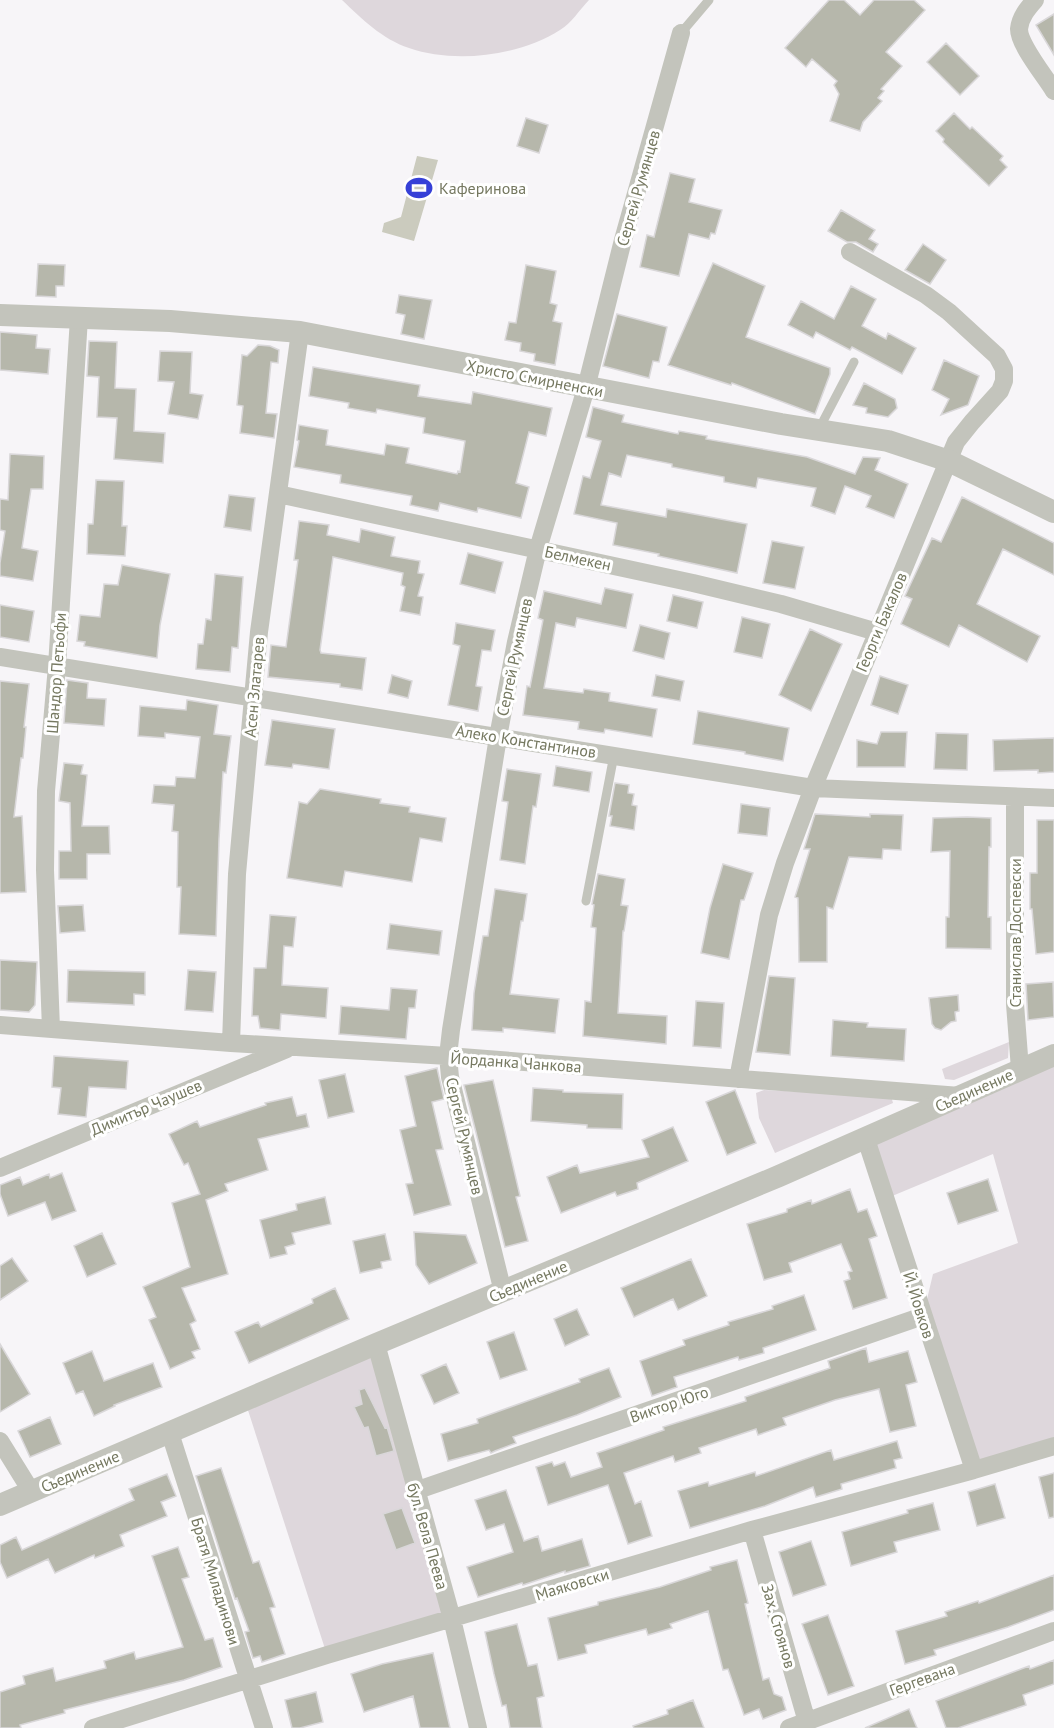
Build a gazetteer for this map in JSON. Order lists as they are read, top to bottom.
{
  "streets": {
    "street": [
      "Сергей Румянцев",
      "Христо Смирненски",
      "Белмекен",
      "Георги Бакалов",
      "Шандор Петьофи",
      "Асен Златарев",
      "Алеко Константинов",
      "Станислав Доспевски",
      "Йорданка Чанкова",
      "Съединение",
      "Димитър Чаушев",
      "Й. Йовков",
      "Виктор Юго",
      "бул. Вела Пеева",
      "Братя Миладинови",
      "Маяковски",
      "Зах. Стоянов",
      "Гергевана"
    ]
  },
  "crossings": [
    ["Сергей Румянцев", "Христо Смирненски"],
    ["Сергей Румянцев", "Белмекен"],
    ["Сергей Румянцев", "Алеко Константинов"],
    ["Сергей Румянцев", "Йорданка Чанкова"],
    ["Сергей Румянцев", "Съединение"],
    ["Христо Смирненски", "Георги Бакалов"],
    ["Христо Смирненски", "Шандор Петьофи"],
    ["Христо Смирненски", "Асен Златарев"],
    ["Белмекен", "Георги Бакалов"],
    ["Белмекен", "Асен Златарев"],
    ["Георги Бакалов", "Алеко Константинов"],
    ["Георги Бакалов", "Йорданка Чанкова"],
    ["Шандор Петьофи", "Алеко Константинов"],
    ["Шандор Петьофи", "Йорданка Чанкова"],
    ["Асен Златарев", "Алеко Константинов"],
    ["Асен Златарев", "Йорданка Чанкова"],
    ["Алеко Константинов", "Станислав Доспевски"],
    ["Станислав Доспевски", "Съединение"],
    ["Йорданка Чанкова", "Съединение"],
    ["Йорданка Чанкова", "Димитър Чаушев"],
    ["Съединение", "Й. Йовков"],
    ["Съединение", "бул. Вела Пеева"],
    ["Съединение", "Братя Миладинови"],
    ["Й. Йовков", "Виктор Юго"],
    ["Й. Йовков", "Маяковски"],
    ["Виктор Юго", "бул. Вела Пеева"],
    ["бул. Вела Пеева", "Маяковски"],
    ["Братя Миладинови", "Маяковски"],
    ["Маяковски", "Зах. Стоянов"],
    ["Зах. Стоянов", "Гергевана"]
  ],
  "places": {
    "sports": ["Каферинова"]
  }
}
